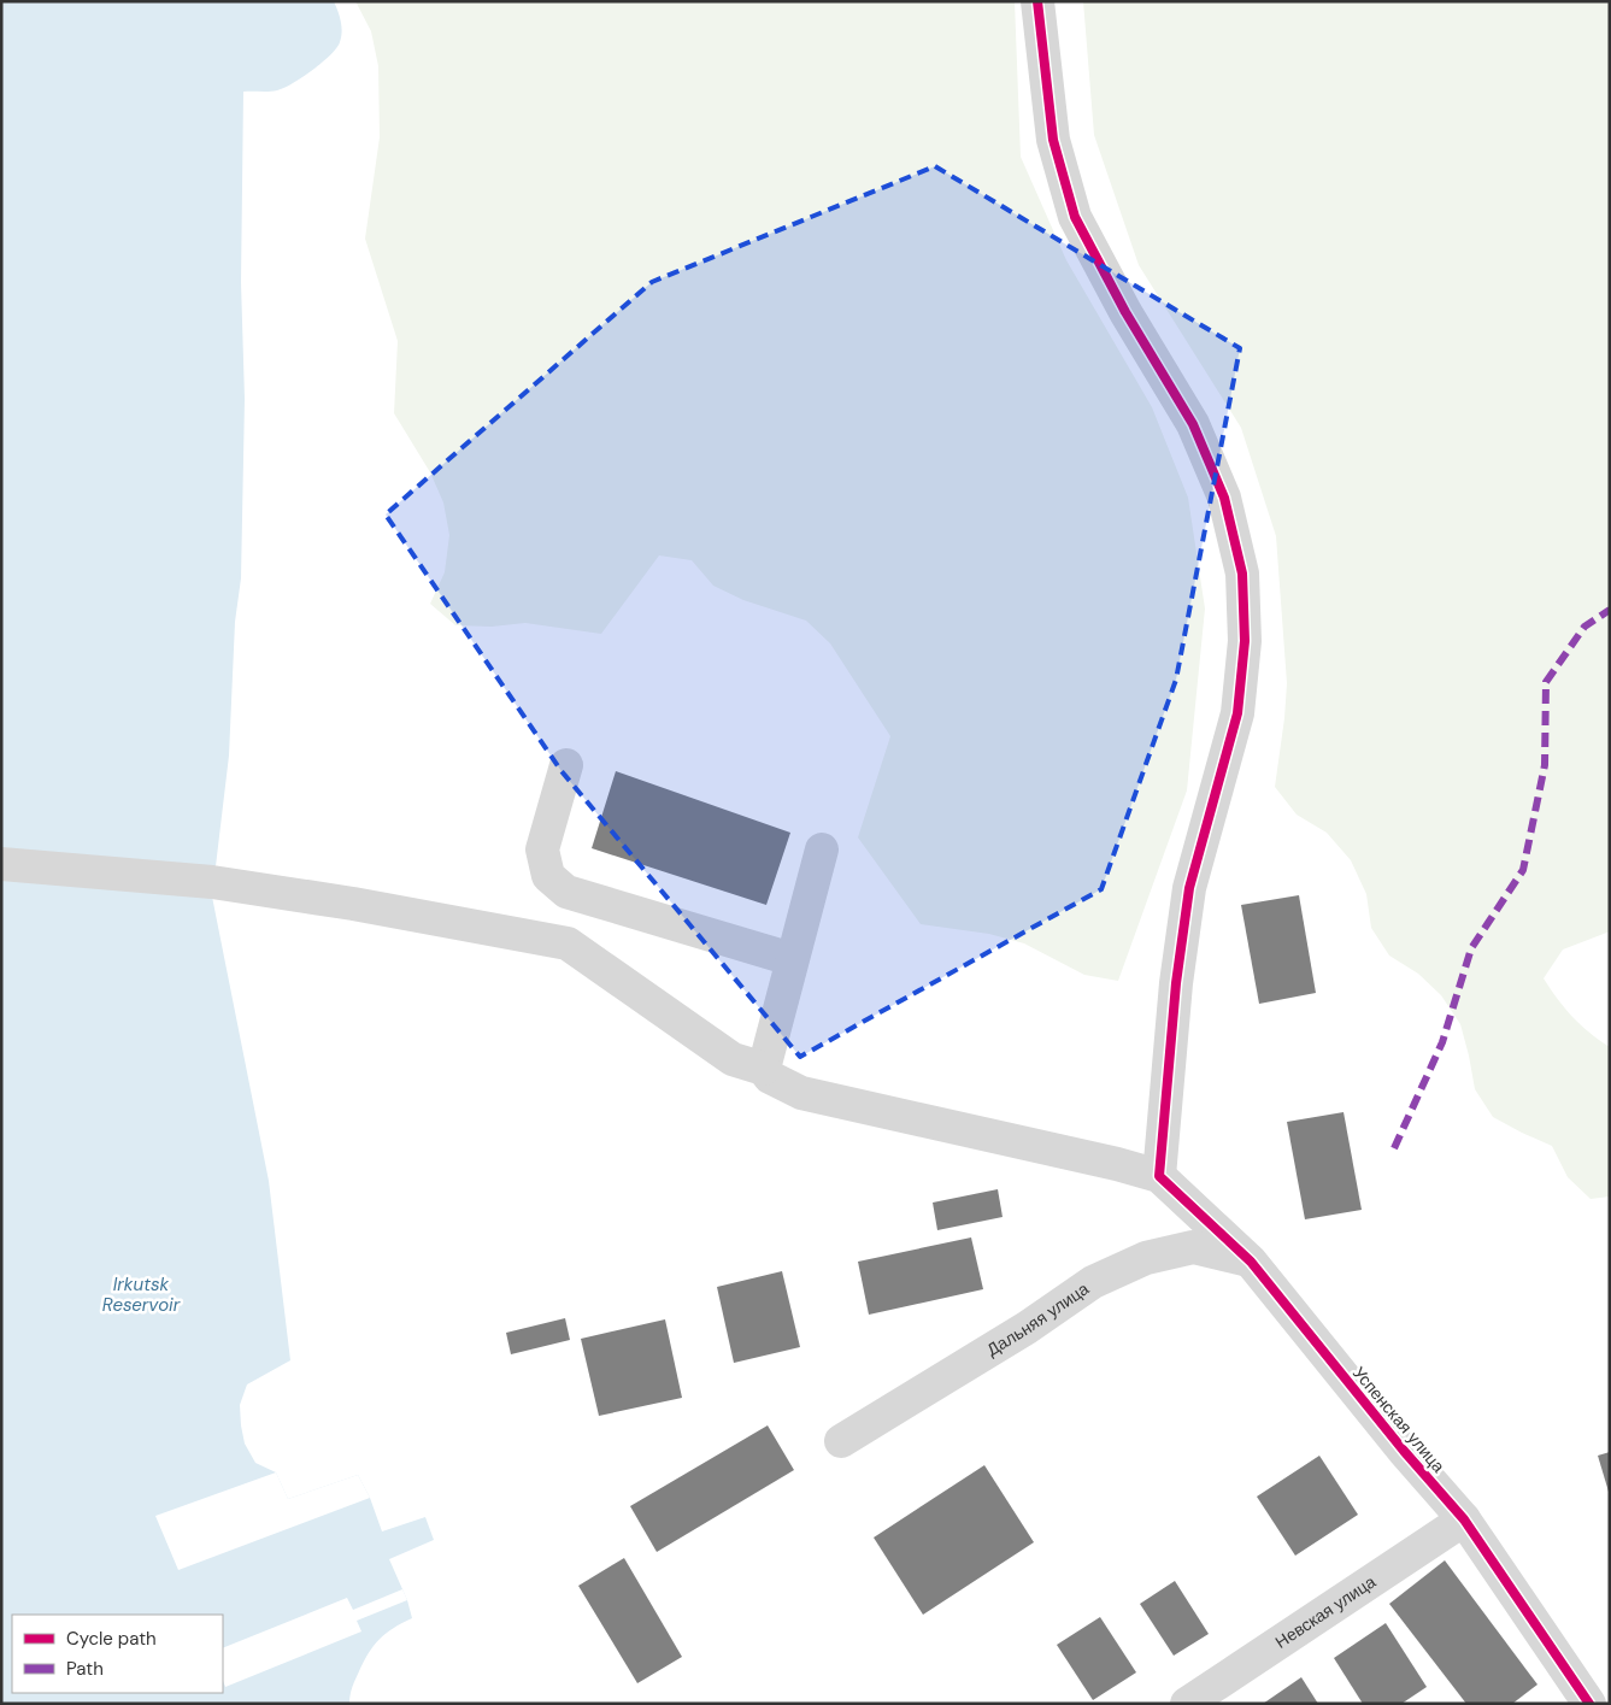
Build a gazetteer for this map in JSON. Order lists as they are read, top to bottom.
{
  "streets": {
    "street": ["Дальняя улица", "Успенская улица", "Невская улица"]
  },
  "crossings": [
    ["Дальняя улица", "Успенская улица"],
    ["Успенская улица", "Невская улица"]
  ],
  "water": ["Irkutsk Reservoir"],
  "legend": ["Cycle path", "Path"]
}
